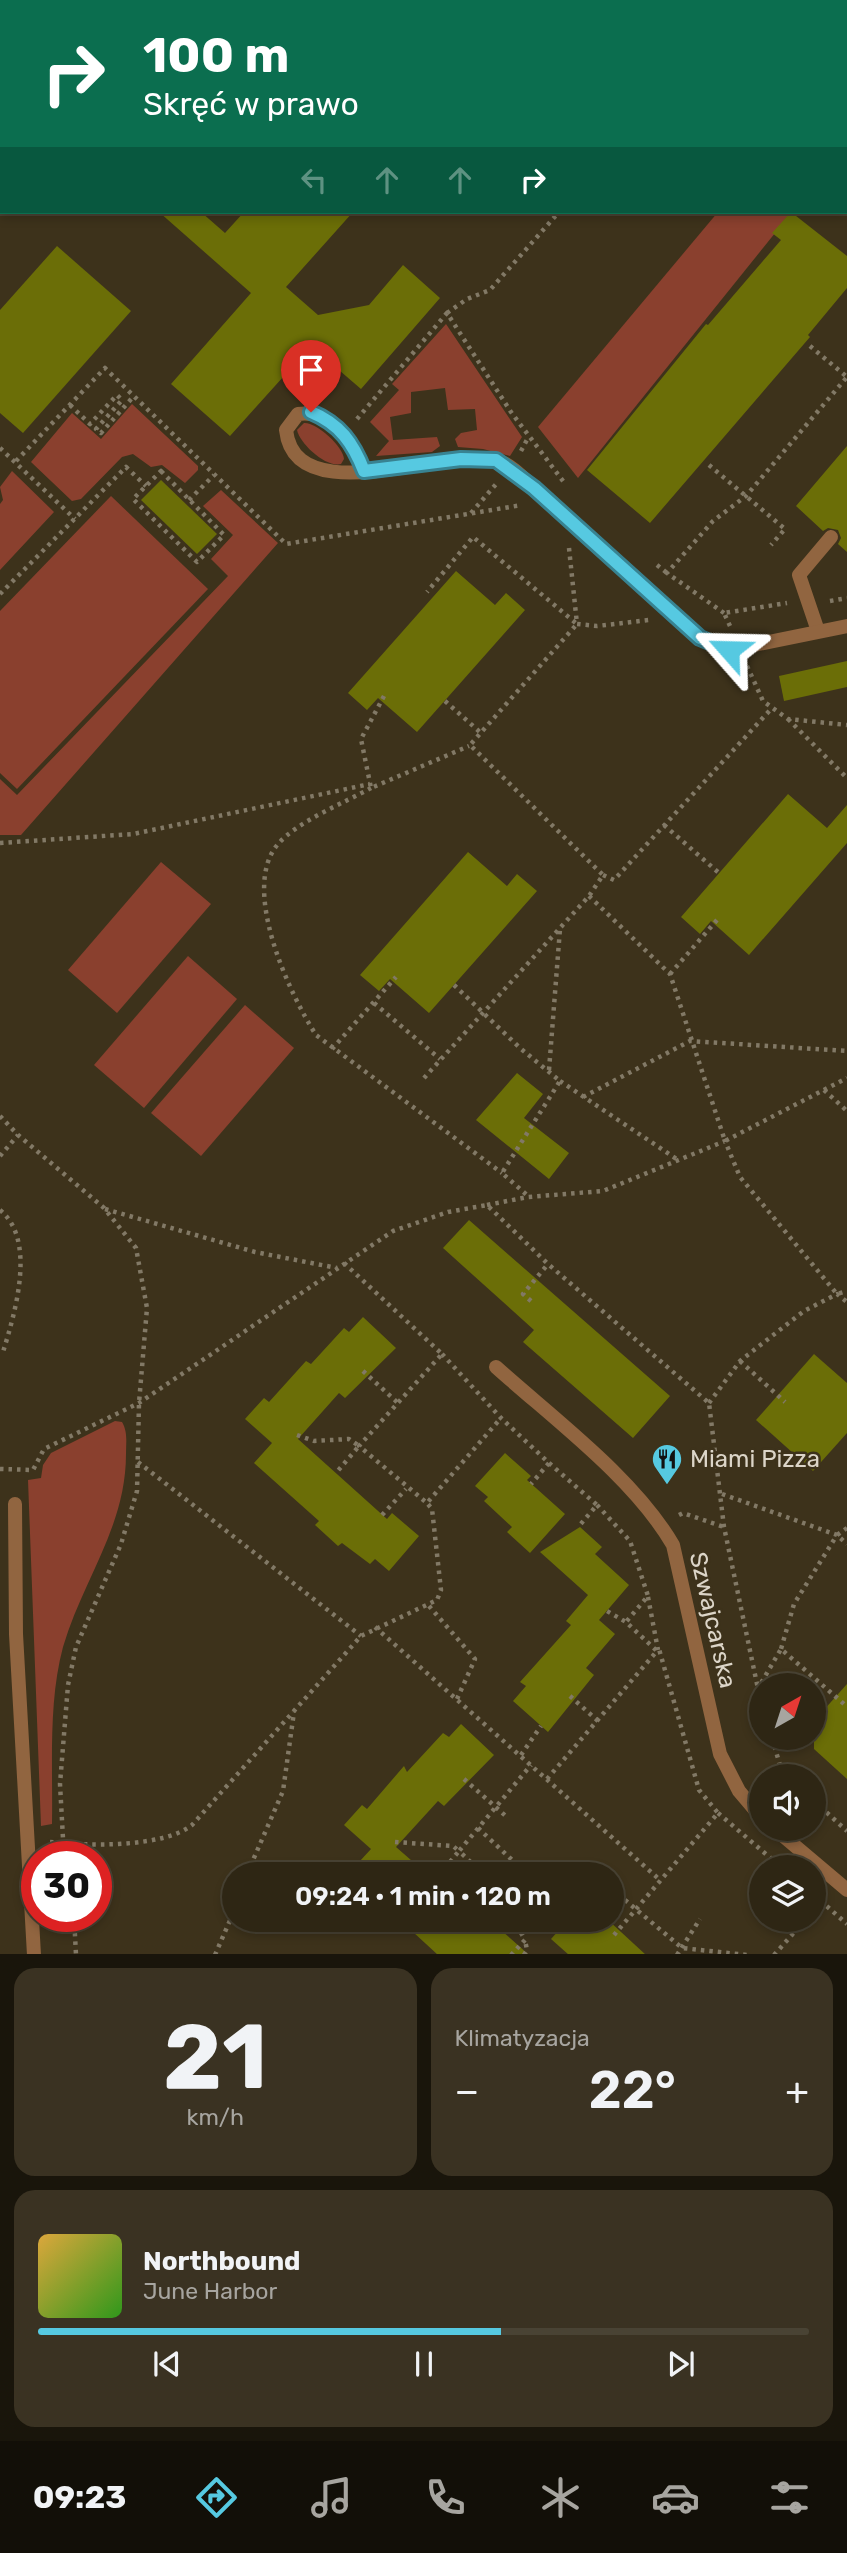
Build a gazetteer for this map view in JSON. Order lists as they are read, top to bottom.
{
  "streets": {
    "street": ["Szwajcarska"]
  },
  "places": {
    "restaurant": ["Miami Pizza"]
  },
  "north": "top right",
  "page": {
    "turn": ["100 m", "Skręć w prawo"],
    "limit": "30",
    "trip": "09:24 · 1 min · 120 m",
    "tile": [
      ["21", "km/h"],
      "Klimatyzacja"
    ],
    "heat": ["−", "22°", "+"],
    "song": ["Northbound", "June Harbor"],
    "tabs": "09:23"
  }
}
